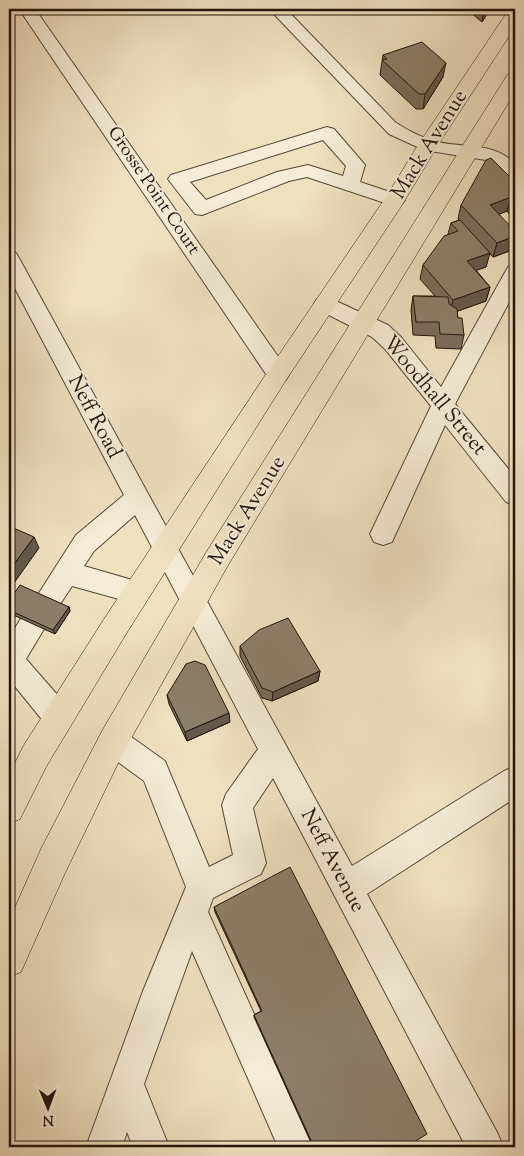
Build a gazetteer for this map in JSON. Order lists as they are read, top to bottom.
{
  "streets": {
    "main road": ["Mack Avenue"],
    "street": [
      "Grosse Point Court",
      "Woodhall Street",
      "Neff Road",
      "Neff Avenue"
    ]
  },
  "crossings": [
    ["Mack Avenue", "Grosse Point Court"],
    ["Mack Avenue", "Woodhall Street"],
    ["Mack Avenue", "Neff Road"],
    ["Mack Avenue", "Neff Avenue"],
    ["Neff Road", "Neff Avenue"]
  ],
  "north": "bottom"
}
